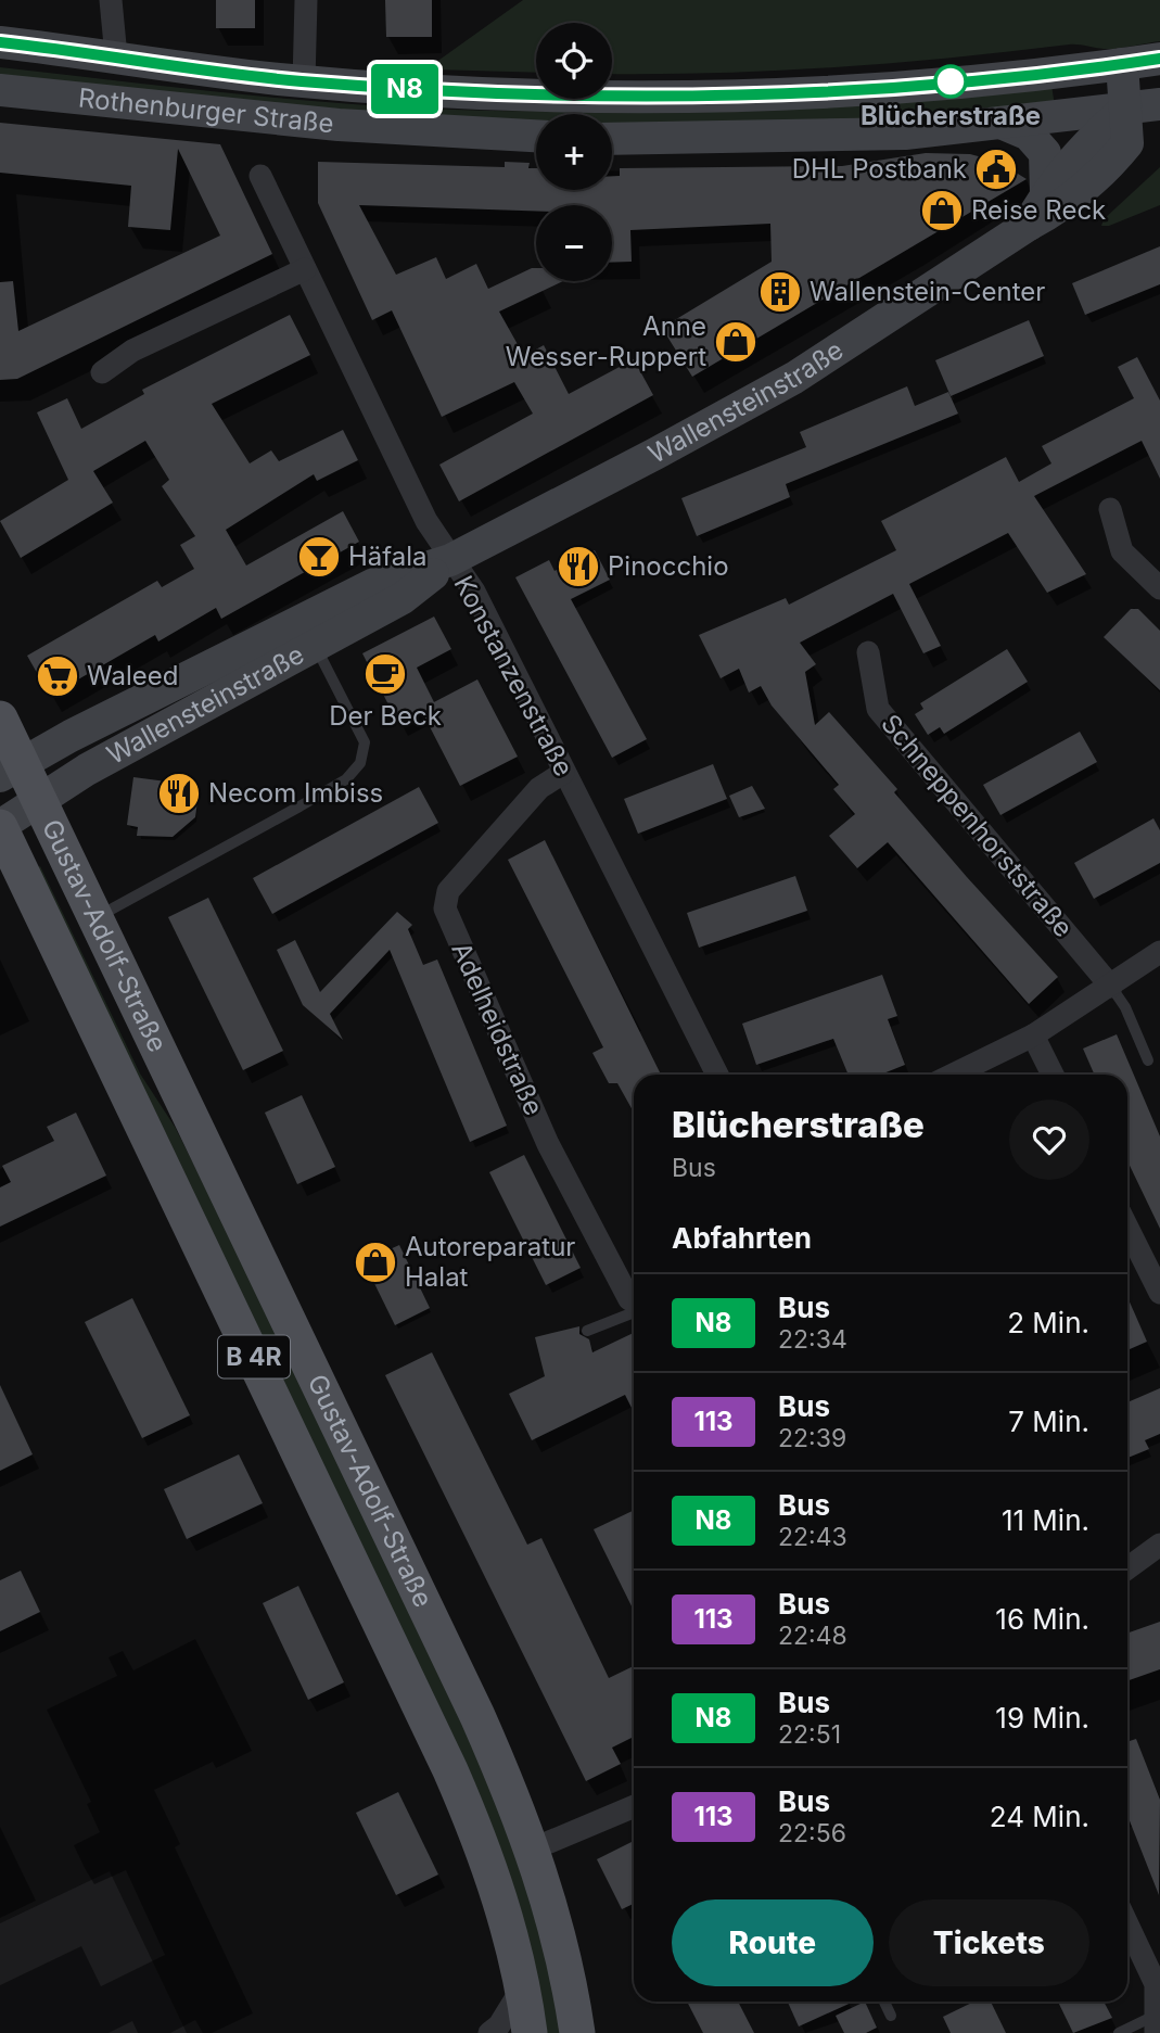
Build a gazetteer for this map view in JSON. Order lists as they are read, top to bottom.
{
  "streets": {
    "main road": [
      "Rothenburger Straße",
      "Wallensteinstraße",
      "Gustav-Adolf-Straße",
      "B 4R"
    ],
    "street": ["Konstanzenstraße", "Schneppenhorststraße", "Adelheidstraße"]
  },
  "crossings": [
    ["Rothenburger Straße", "Wallensteinstraße"],
    ["Wallensteinstraße", "Konstanzenstraße"],
    ["Wallensteinstraße", "Gustav-Adolf-Straße"],
    ["Wallensteinstraße", "B 4R"],
    ["Konstanzenstraße", "Adelheidstraße"],
    ["Gustav-Adolf-Straße", "B 4R"]
  ],
  "places": {
    "other": ["Blücherstraße"],
    "public building": ["DHL Postbank"],
    "shop": ["Reise Reck", "Anne Wesser-Ruppert", "Autoreparatur Halat"],
    "building": ["Wallenstein-Center"],
    "bar": ["Häfala"],
    "restaurant": ["Pinocchio", "Necom Imbiss"],
    "cafe": ["Der Beck"],
    "supermarket": ["Waleed"]
  },
  "lines": ["bus line N8"],
  "page": {
    "on_map": "N8",
    "map_buttons": ["+", "−"],
    "heading": [
      ["Blücherstraße", "Bus"],
      "Abfahrten"
    ],
    "list": [
      {
        "mark": "N8",
        "name": "Bus",
        "note": "22:34",
        "value": "2 Min."
      },
      {
        "mark": "113",
        "name": "Bus",
        "note": "22:39",
        "value": "7 Min."
      },
      {
        "mark": "N8",
        "name": "Bus",
        "note": "22:43",
        "value": "11 Min."
      },
      {
        "mark": "113",
        "name": "Bus",
        "note": "22:48",
        "value": "16 Min."
      },
      {
        "mark": "N8",
        "name": "Bus",
        "note": "22:51",
        "value": "19 Min."
      },
      {
        "mark": "113",
        "name": "Bus",
        "note": "22:56",
        "value": "24 Min."
      }
    ],
    "buttons": ["Route", "Tickets"]
  }
}
